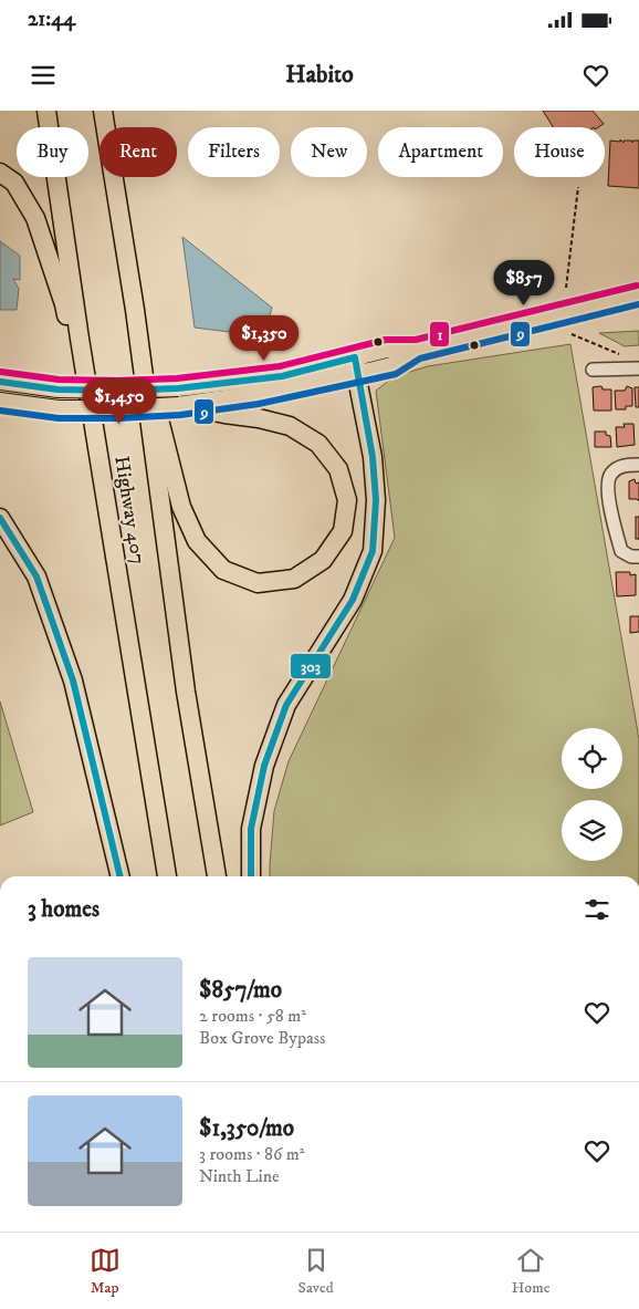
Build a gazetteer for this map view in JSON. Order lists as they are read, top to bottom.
{
  "streets": {
    "highway": ["Highway 407"]
  },
  "lines": ["transit line 1", "transit line 9", "transit line 303"],
  "page": {
    "status": "21:44",
    "header": "Habito",
    "chip": [
      "Buy",
      "Rent",
      "Filters",
      "New",
      "Apartment",
      "House"
    ],
    "price": ["$857", "$1,350", "$1,450"],
    "heading": "3 homes",
    "list": [
      {
        "name": "$857/mo",
        "note": "2 rooms · 58 m² · Box Grove Bypass"
      },
      {
        "name": "$1,350/mo",
        "note": "3 rooms · 86 m² · Ninth Line"
      }
    ],
    "tabs": ["Map", "Saved", "Home"]
  }
}
